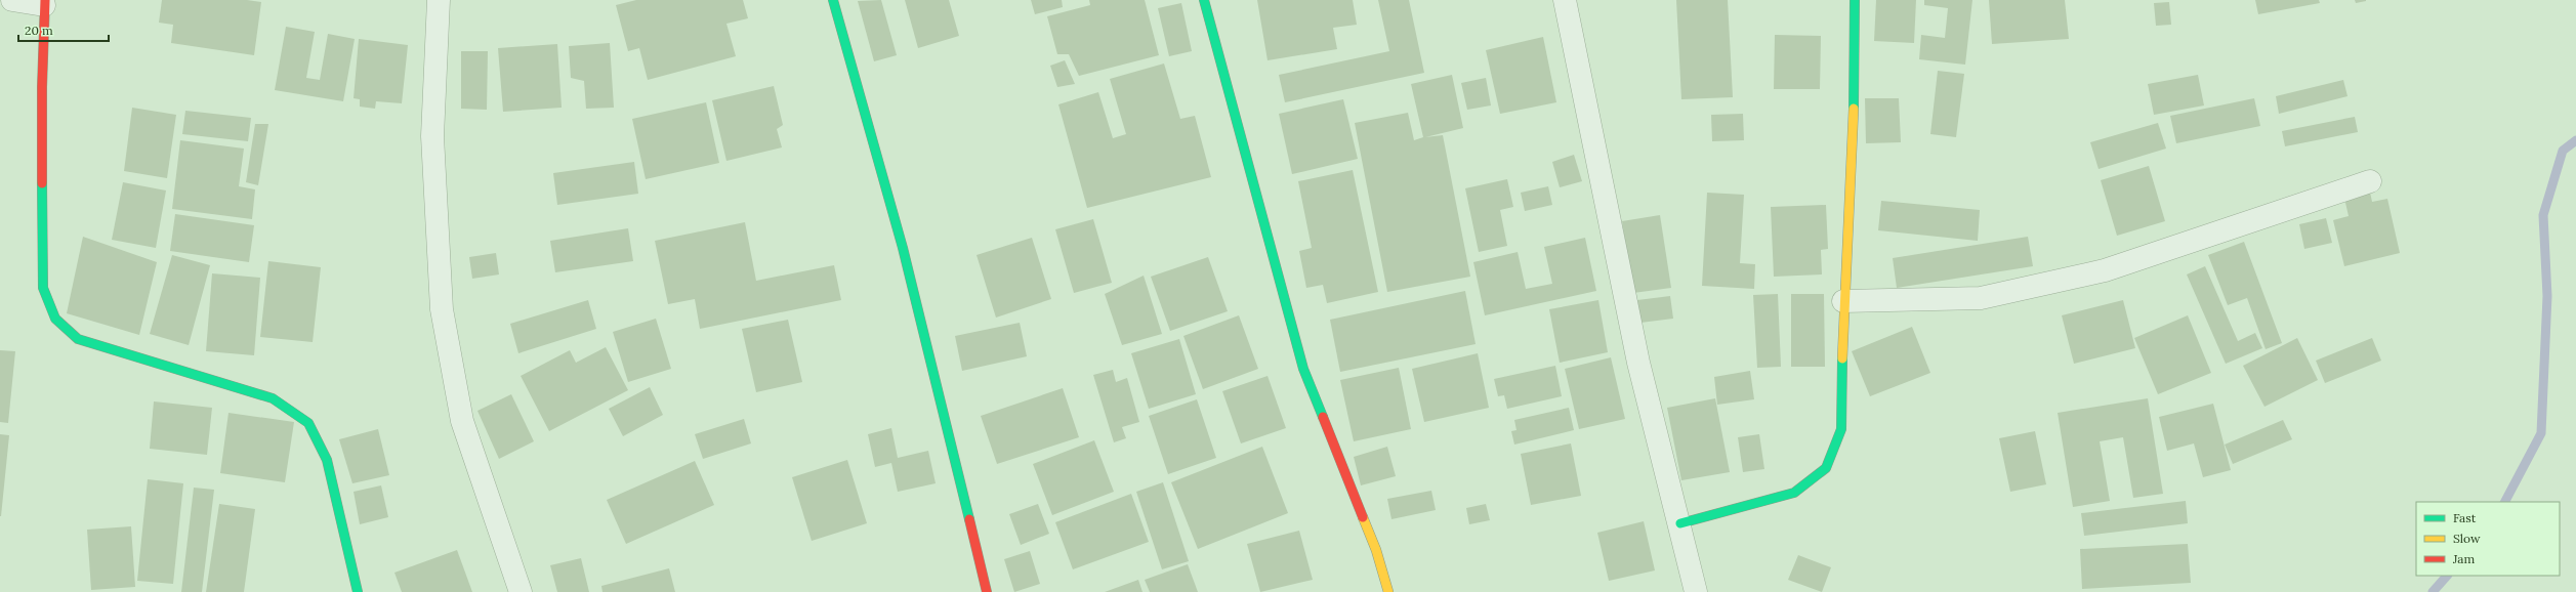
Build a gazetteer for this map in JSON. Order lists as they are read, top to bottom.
{
  "legend": ["Fast", "Slow", "Jam"],
  "scale_bar": "20 m"
}
